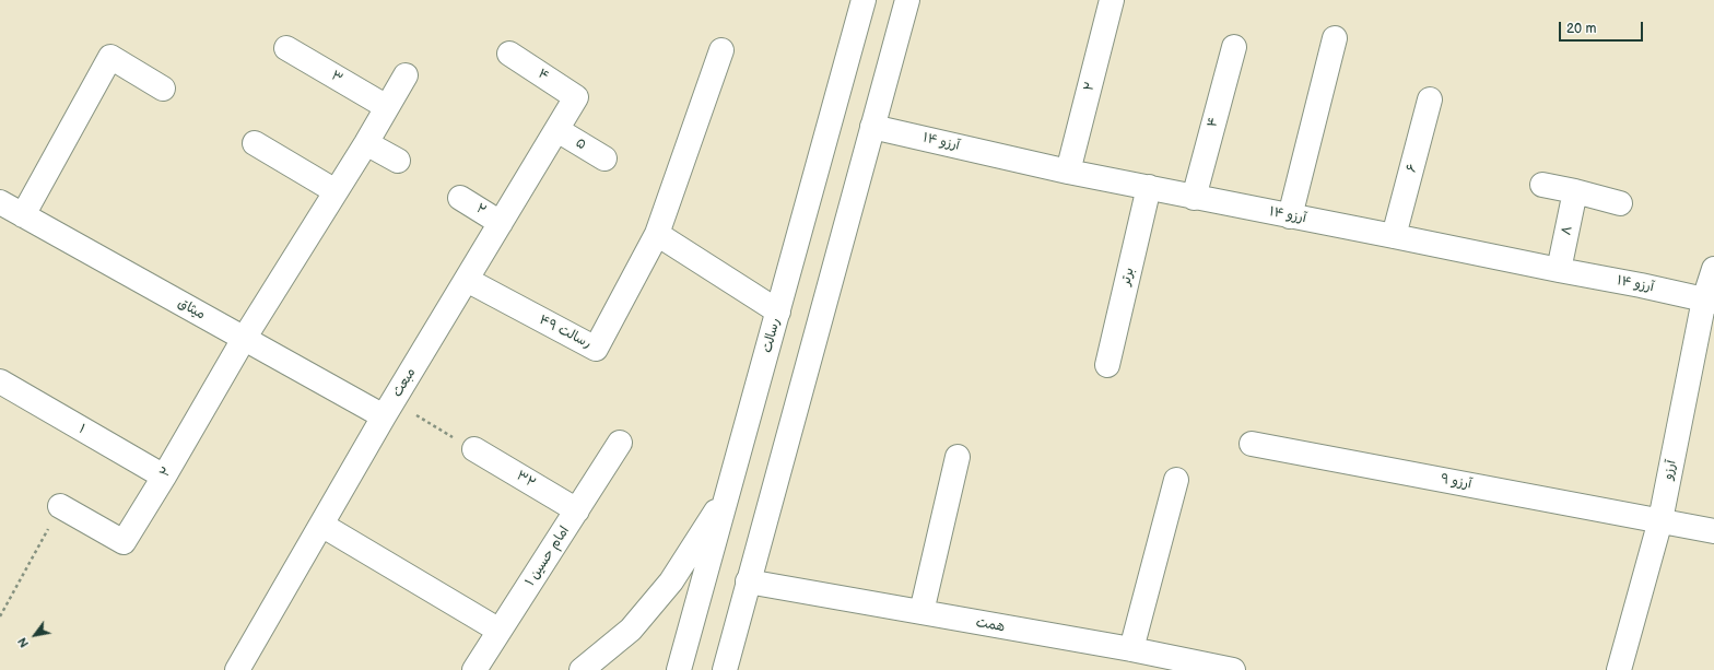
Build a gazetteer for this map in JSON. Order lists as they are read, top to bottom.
{
  "streets": {
    "street": [
      "۴",
      "۳",
      "۲",
      "۱۴ آرزو",
      "۵",
      "۶",
      "۸",
      "برتر",
      "میثاق",
      "رسالت ۴۹",
      "رسالت",
      "مبعث",
      "۱",
      "آرزو",
      "۳۲",
      "۹ آرزو",
      "امام حسین ۱",
      "همت"
    ]
  },
  "crossings": [
    ["۴", "۱۴ آرزو"],
    ["۴", "مبعث"],
    ["۳", "۲"],
    ["۲", "۱۴ آرزو"],
    ["۲", "میثاق"],
    ["۲", "مبعث"],
    ["۲", "۱"],
    ["۱۴ آرزو", "۶"],
    ["۱۴ آرزو", "۸"],
    ["۱۴ آرزو", "برتر"],
    ["۱۴ آرزو", "آرزو"],
    ["۵", "مبعث"],
    ["میثاق", "مبعث"],
    ["رسالت ۴۹", "مبعث"],
    ["آرزو", "۹ آرزو"],
    ["۳۲", "امام حسین ۱"]
  ],
  "scale_bar": "20 m",
  "north": "bottom left"
}
